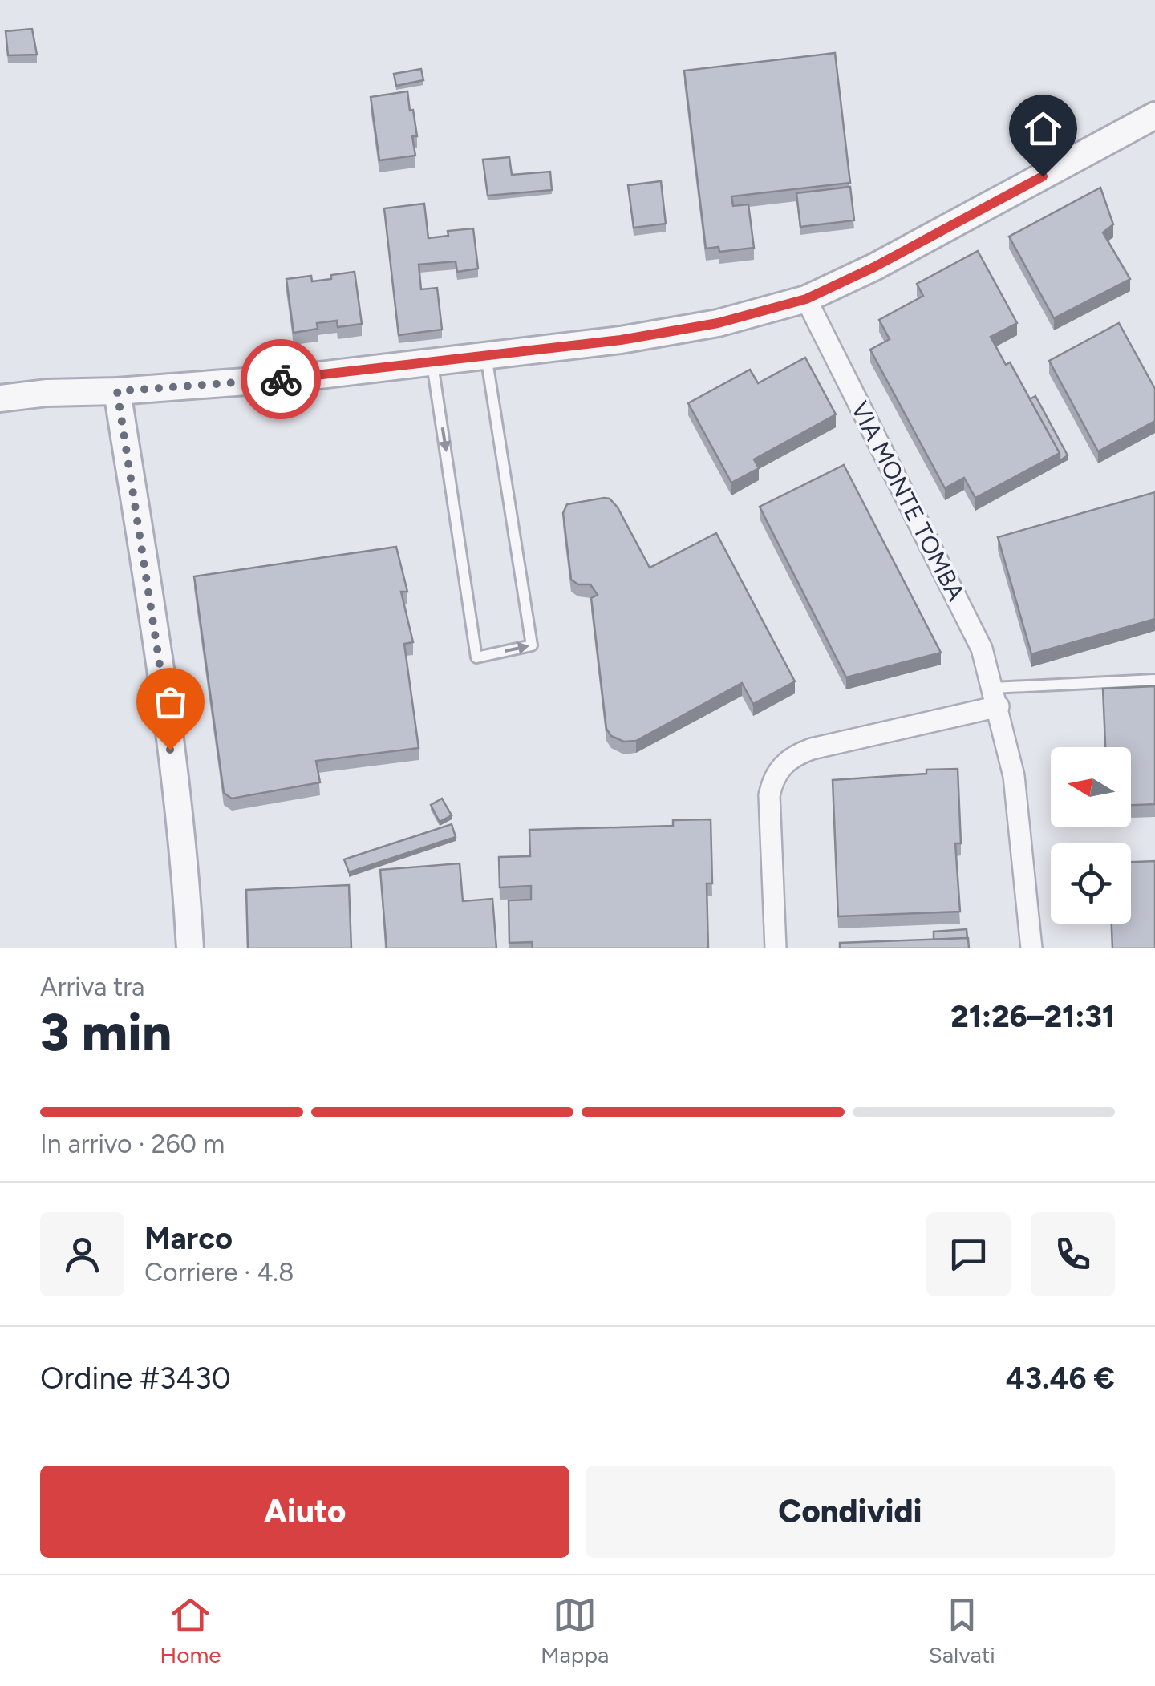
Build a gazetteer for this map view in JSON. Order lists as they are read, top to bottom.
{
  "streets": {
    "street": ["VIA MONTE TOMBA"]
  },
  "north": "left",
  "page": {
    "heading": ["3 min", "Arriva tra", "21:26–21:31"],
    "panel": [
      "Marco",
      "Corriere · 4.8",
      "Ordine #3430",
      "43.46 €"
    ],
    "bar": "In arrivo · 260 m",
    "buttons": ["Aiuto", "Condividi"],
    "tabs": ["Home", "Mappa", "Salvati"]
  }
}
